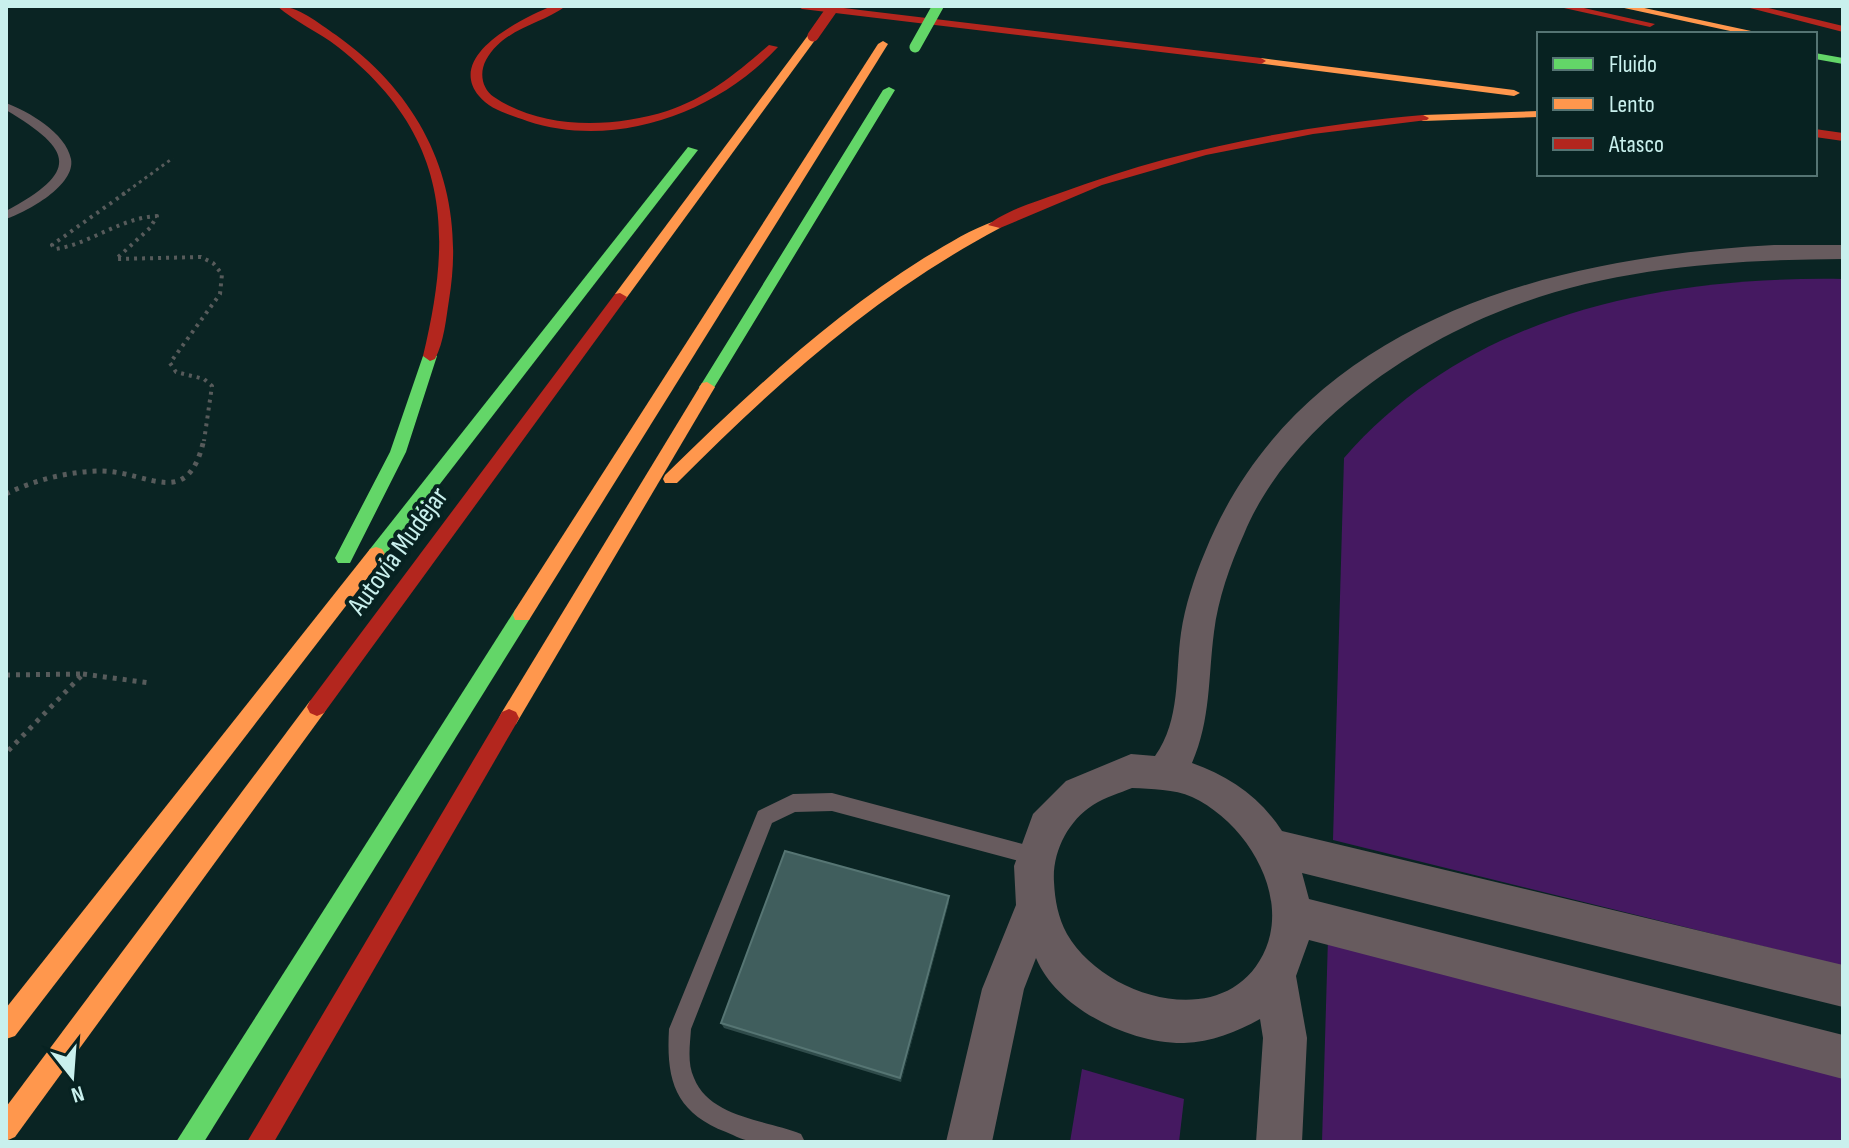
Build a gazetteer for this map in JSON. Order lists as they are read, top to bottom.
{
  "streets": {
    "highway": ["Autovía Mudéjar"]
  },
  "legend": ["Fluido", "Lento", "Atasco"],
  "north": "bottom"
}
